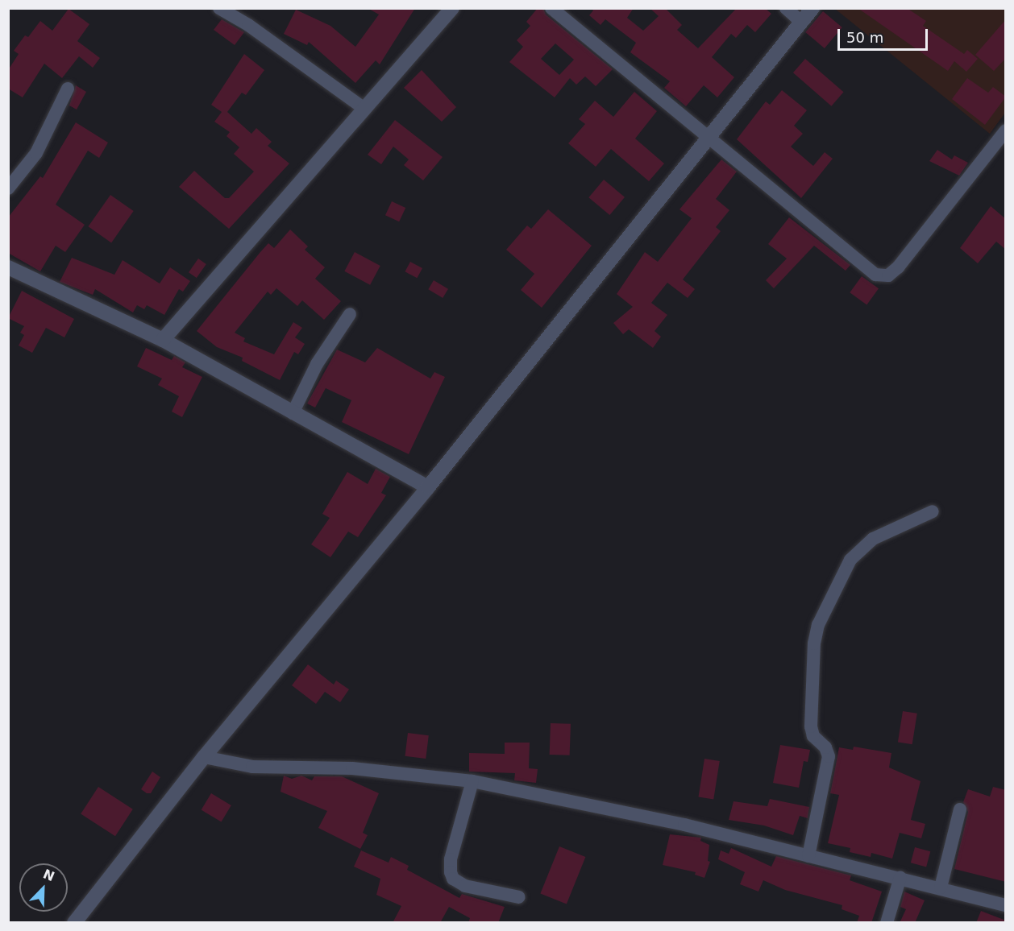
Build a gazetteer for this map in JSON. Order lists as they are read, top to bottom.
{
  "scale_bar": "50 m",
  "north": "top right"
}
